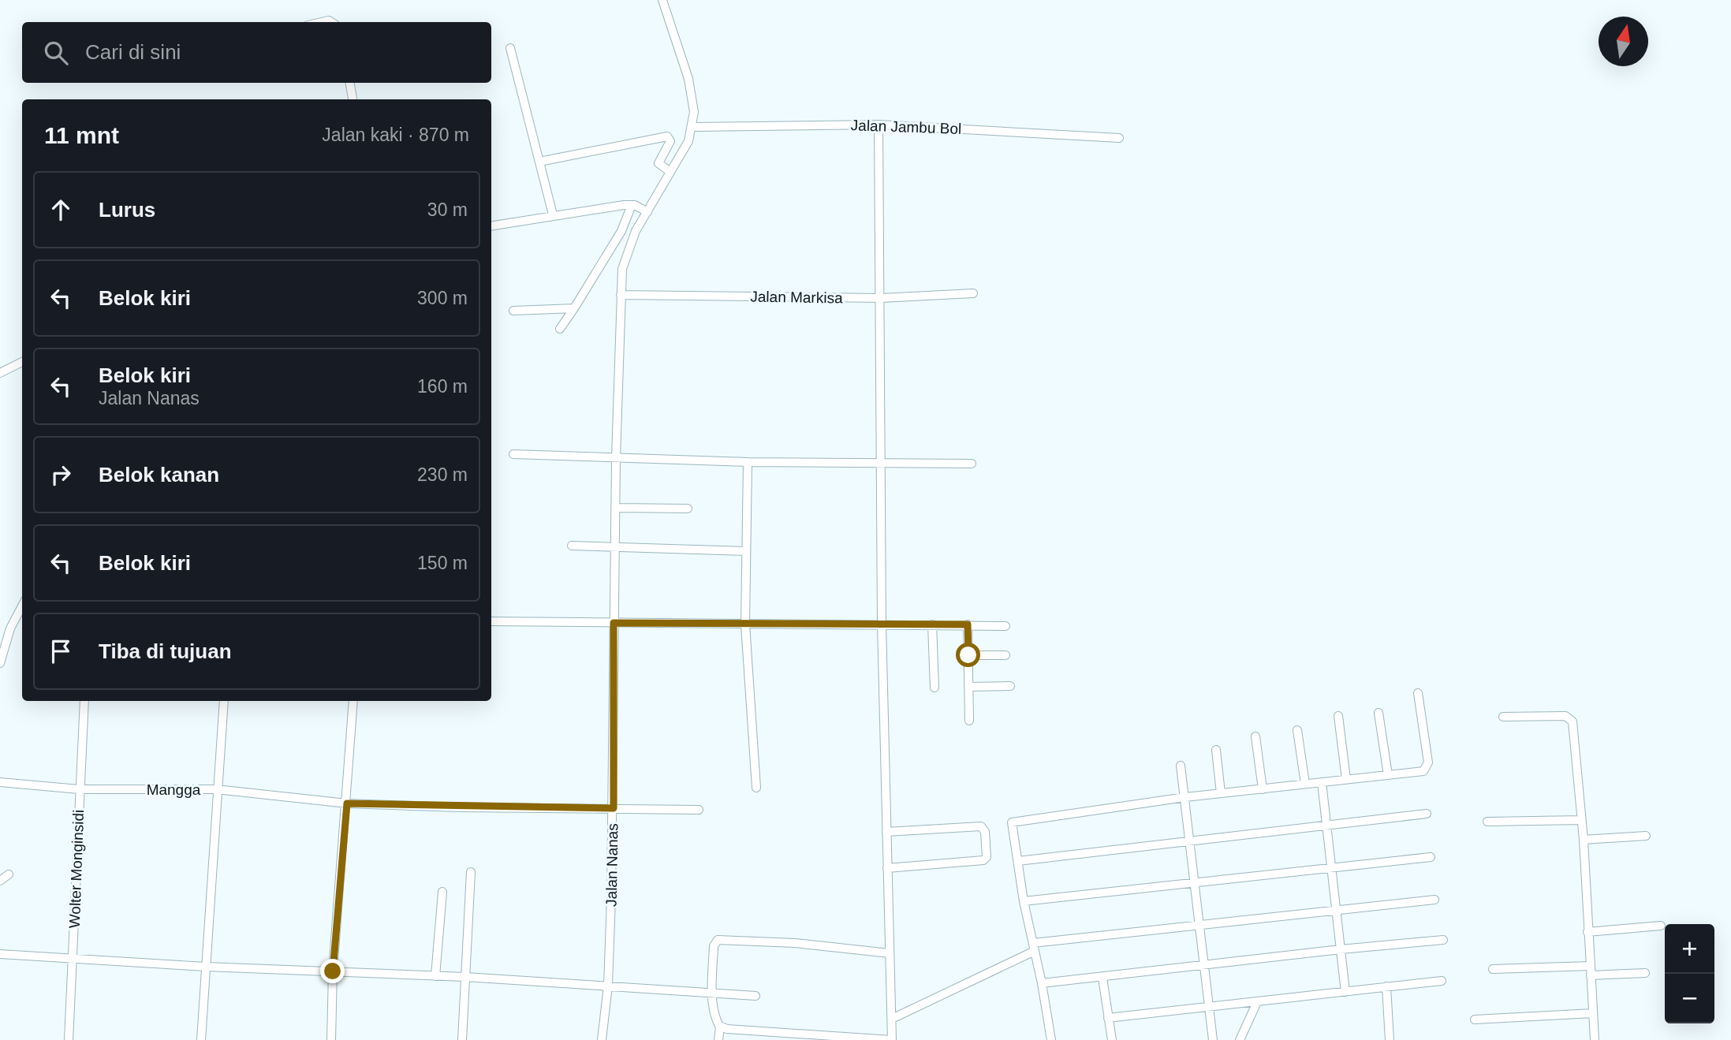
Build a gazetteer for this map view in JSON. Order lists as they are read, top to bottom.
{
  "streets": {
    "street": [
      "Jalan Jambu Bol",
      "Jalan Markisa",
      "Mangga",
      "Jalan Nanas",
      "Wolter Monginsidi"
    ]
  },
  "crossings": [
    ["Jalan Markisa", "Jalan Nanas"],
    ["Mangga", "Jalan Nanas"],
    ["Mangga", "Wolter Monginsidi"]
  ],
  "north": "top",
  "page": {
    "search": "Cari di sini",
    "heading": ["11 mnt", "Jalan kaki · 870 m"],
    "list": [
      ["Lurus", "30 m"],
      ["Belok kiri", "300 m"],
      ["Belok kiri", "Jalan Nanas", "160 m"],
      ["Belok kanan", "230 m"],
      ["Belok kiri", "150 m"],
      "Tiba di tujuan"
    ],
    "map_buttons": ["+", "−"]
  }
}
